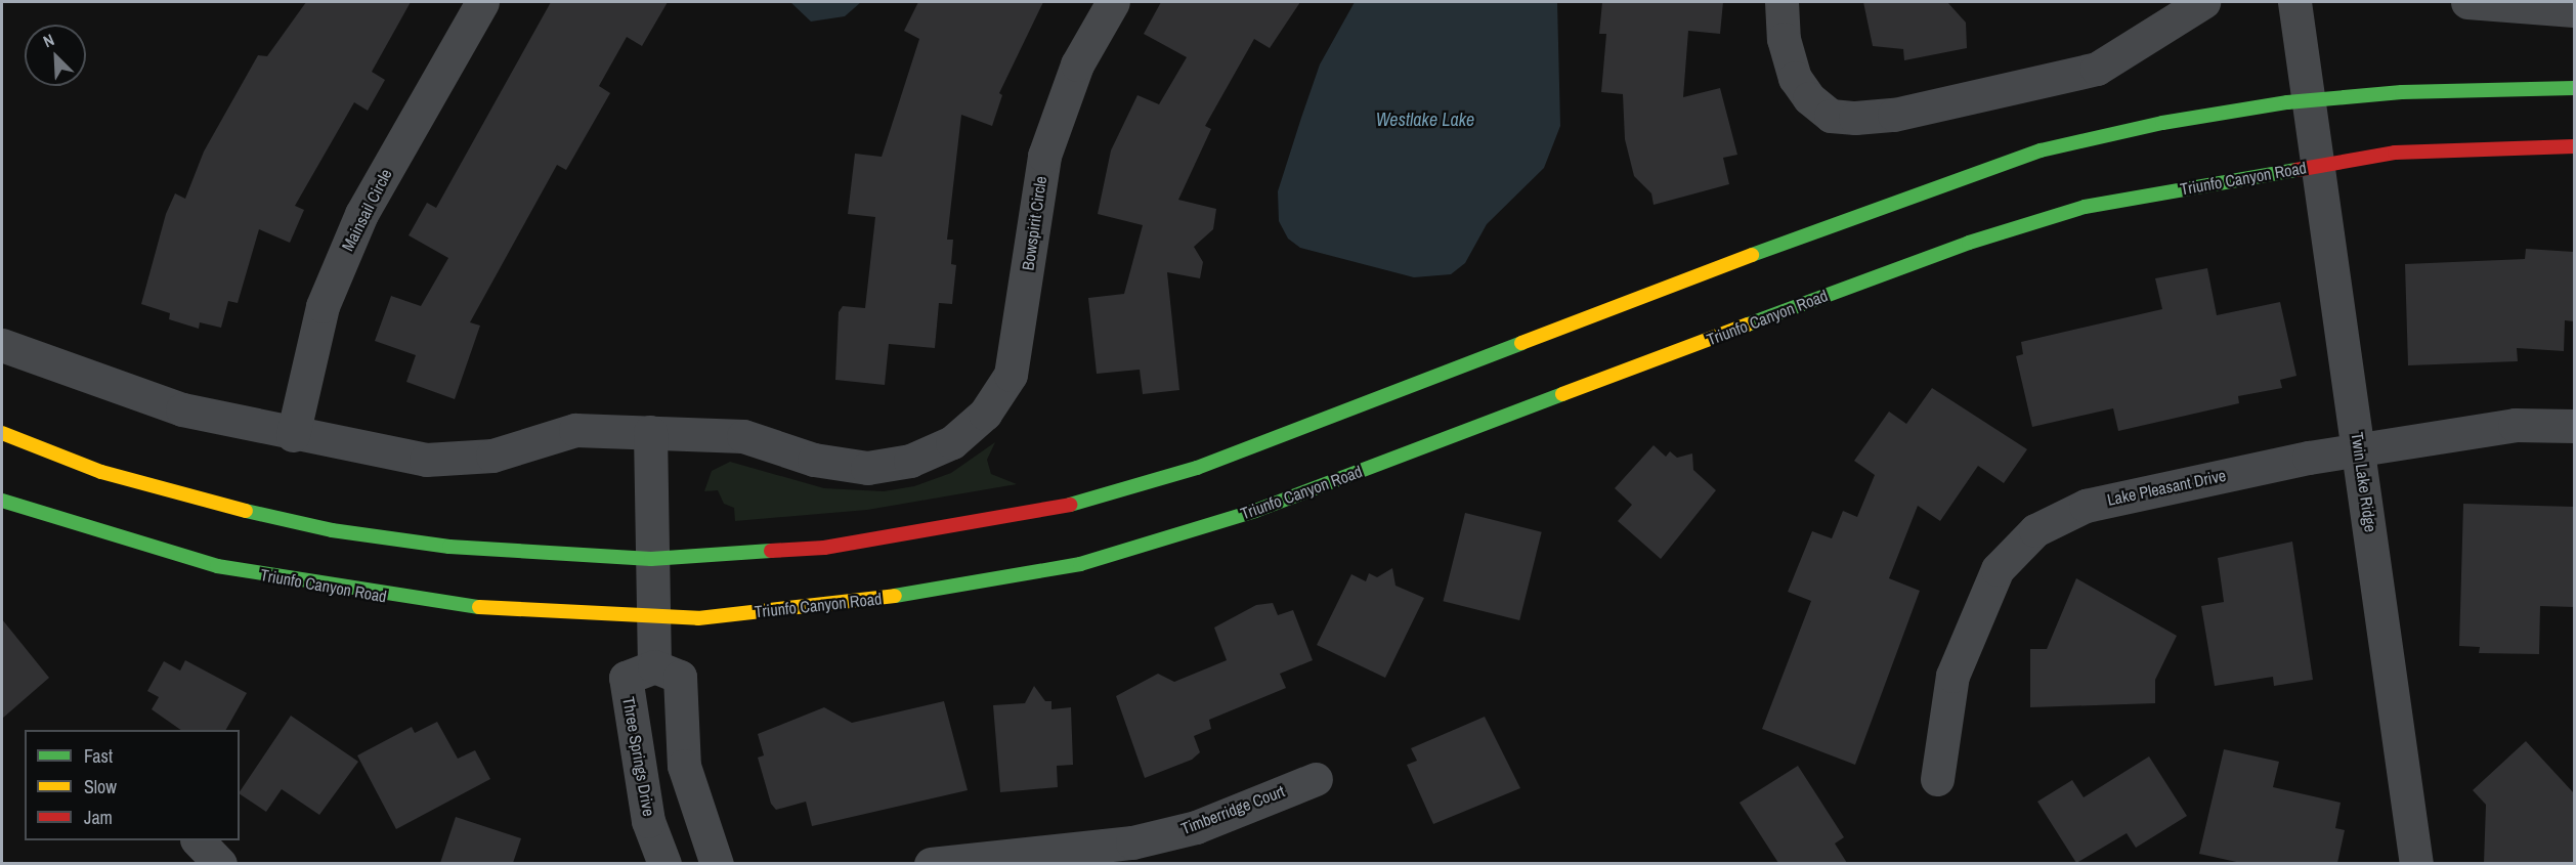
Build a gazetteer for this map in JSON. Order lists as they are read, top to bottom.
{
  "streets": {
    "street": [
      "Triunfo Canyon Road",
      "Mainsail Circle",
      "Bowspirit Circle",
      "Twin Lake Ridge",
      "Lake Pleasant Drive",
      "Three Springs Drive",
      "Timberridge Court"
    ]
  },
  "crossings": [
    ["Triunfo Canyon Road", "Twin Lake Ridge"],
    ["Twin Lake Ridge", "Lake Pleasant Drive"]
  ],
  "water": ["Westlake Lake"],
  "legend": ["Fast", "Slow", "Jam"],
  "north": "top left"
}
